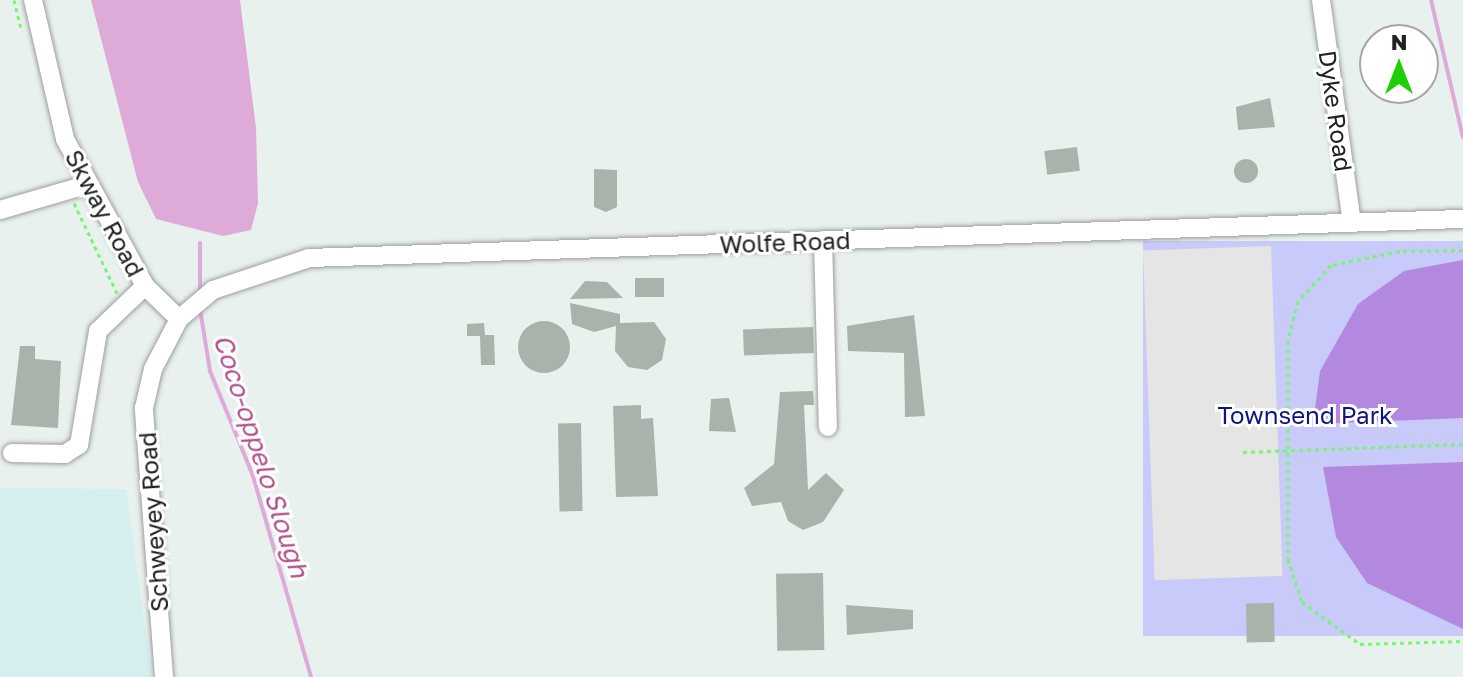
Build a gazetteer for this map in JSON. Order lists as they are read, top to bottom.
{
  "streets": {
    "street": [
      "Dyke Road",
      "Skway Road",
      "Wolfe Road",
      "Schweyey Road"
    ]
  },
  "crossings": [
    ["Dyke Road", "Wolfe Road"],
    ["Skway Road", "Wolfe Road"],
    ["Wolfe Road", "Schweyey Road"]
  ],
  "water": ["Coco-oppelo Slough"],
  "parks": ["Townsend Park"],
  "north": "top"
}
